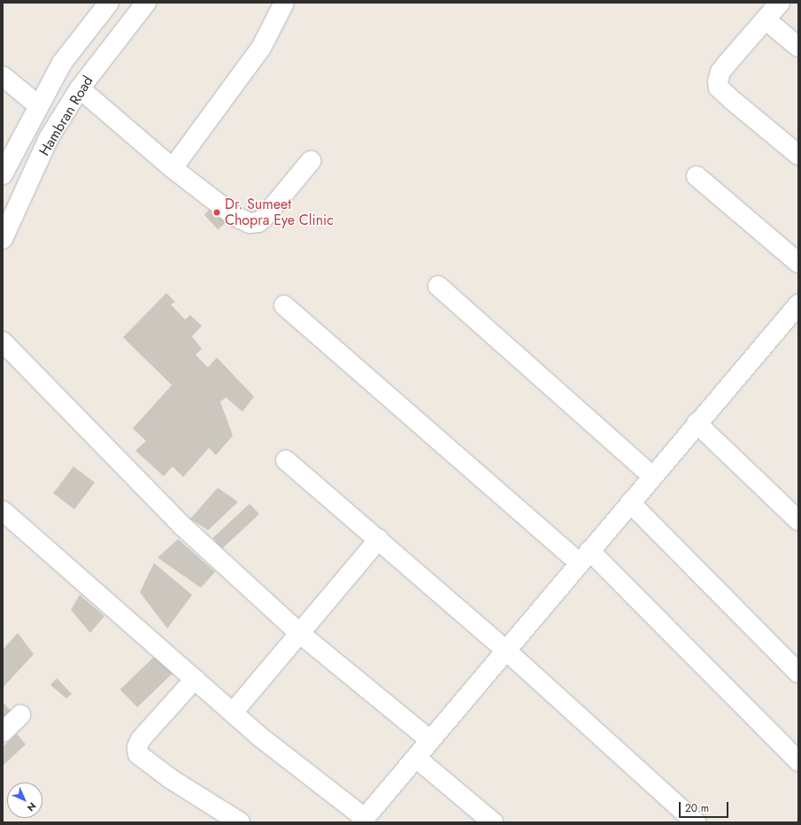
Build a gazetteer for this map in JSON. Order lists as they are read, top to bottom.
{
  "streets": {
    "street": ["Hambran Road"]
  },
  "places": ["Dr. Sumeet Chopra Eye Clinic"],
  "scale_bar": "20 m",
  "north": "bottom right"
}
